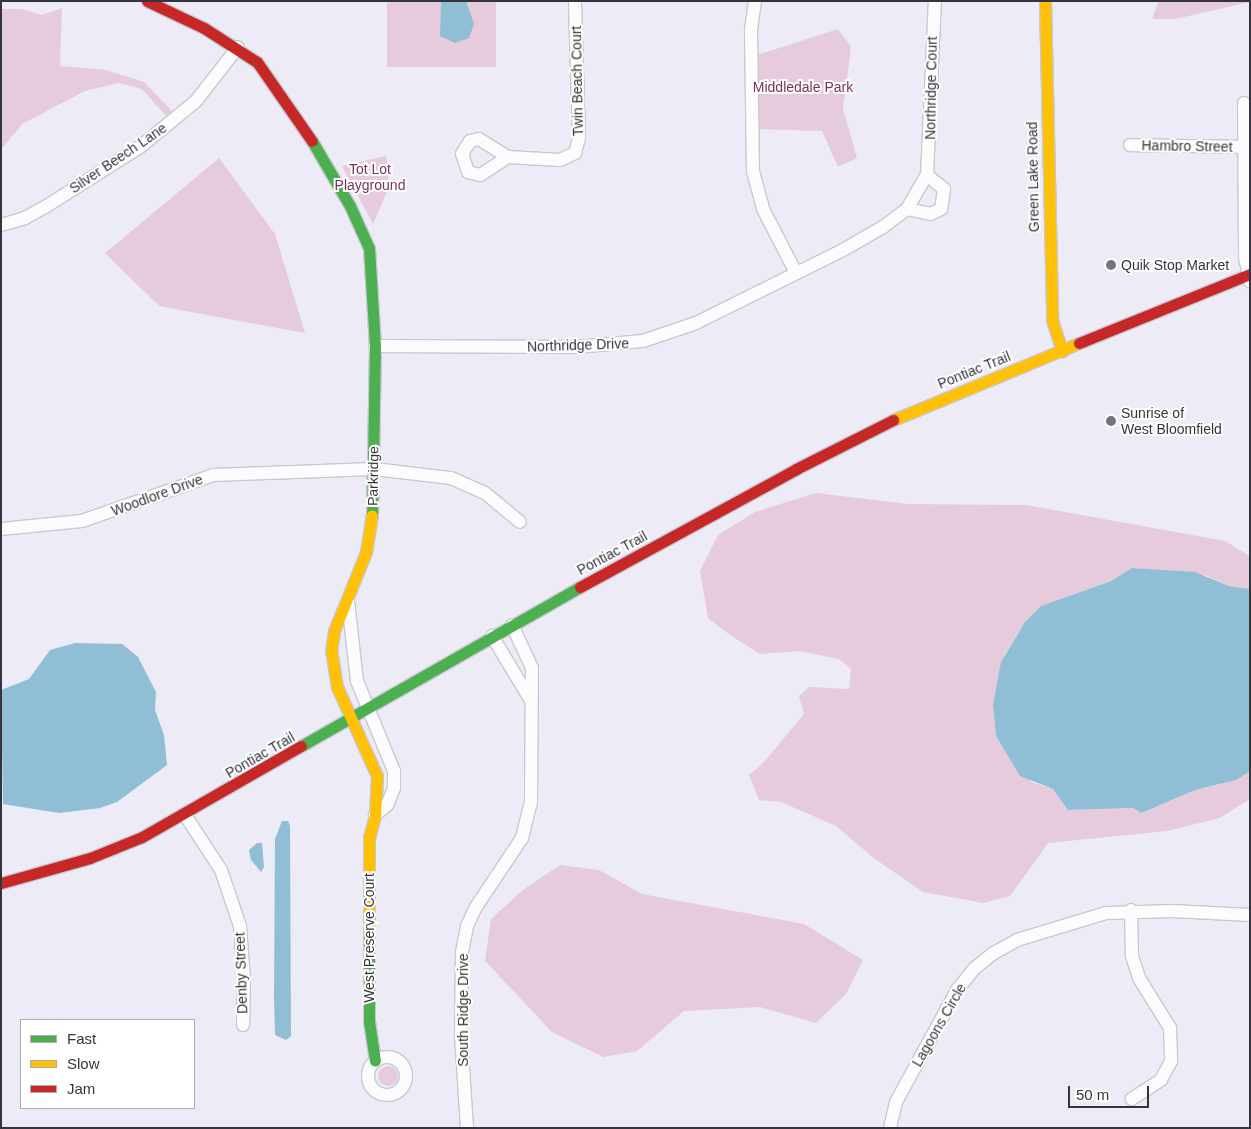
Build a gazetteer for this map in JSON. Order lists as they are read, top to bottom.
{
  "streets": {
    "street": [
      "Twin Beach Court",
      "Northridge Court",
      "Hambro Street",
      "Silver Beech Lane",
      "Green Lake Road",
      "Northridge Drive",
      "Pontiac Trail",
      "Parkridge",
      "Woodlore Drive",
      "West Preserve Court",
      "Denby Street",
      "South Ridge Drive",
      "Lagoons Circle"
    ]
  },
  "crossings": [
    ["Northridge Court", "Northridge Drive"],
    ["Silver Beech Lane", "Parkridge"],
    ["Green Lake Road", "Pontiac Trail"],
    ["Northridge Drive", "Parkridge"],
    ["Pontiac Trail", "Parkridge"],
    ["Pontiac Trail", "West Preserve Court"],
    ["Pontiac Trail", "Denby Street"],
    ["Pontiac Trail", "South Ridge Drive"],
    ["Parkridge", "Woodlore Drive"],
    ["Parkridge", "West Preserve Court"]
  ],
  "parks": ["Middledale Park", "Tot Lot Playground"],
  "places": ["Quik Stop Market", "Sunrise of West Bloomfield"],
  "legend": ["Fast", "Slow", "Jam"],
  "scale_bar": "50 m"
}
